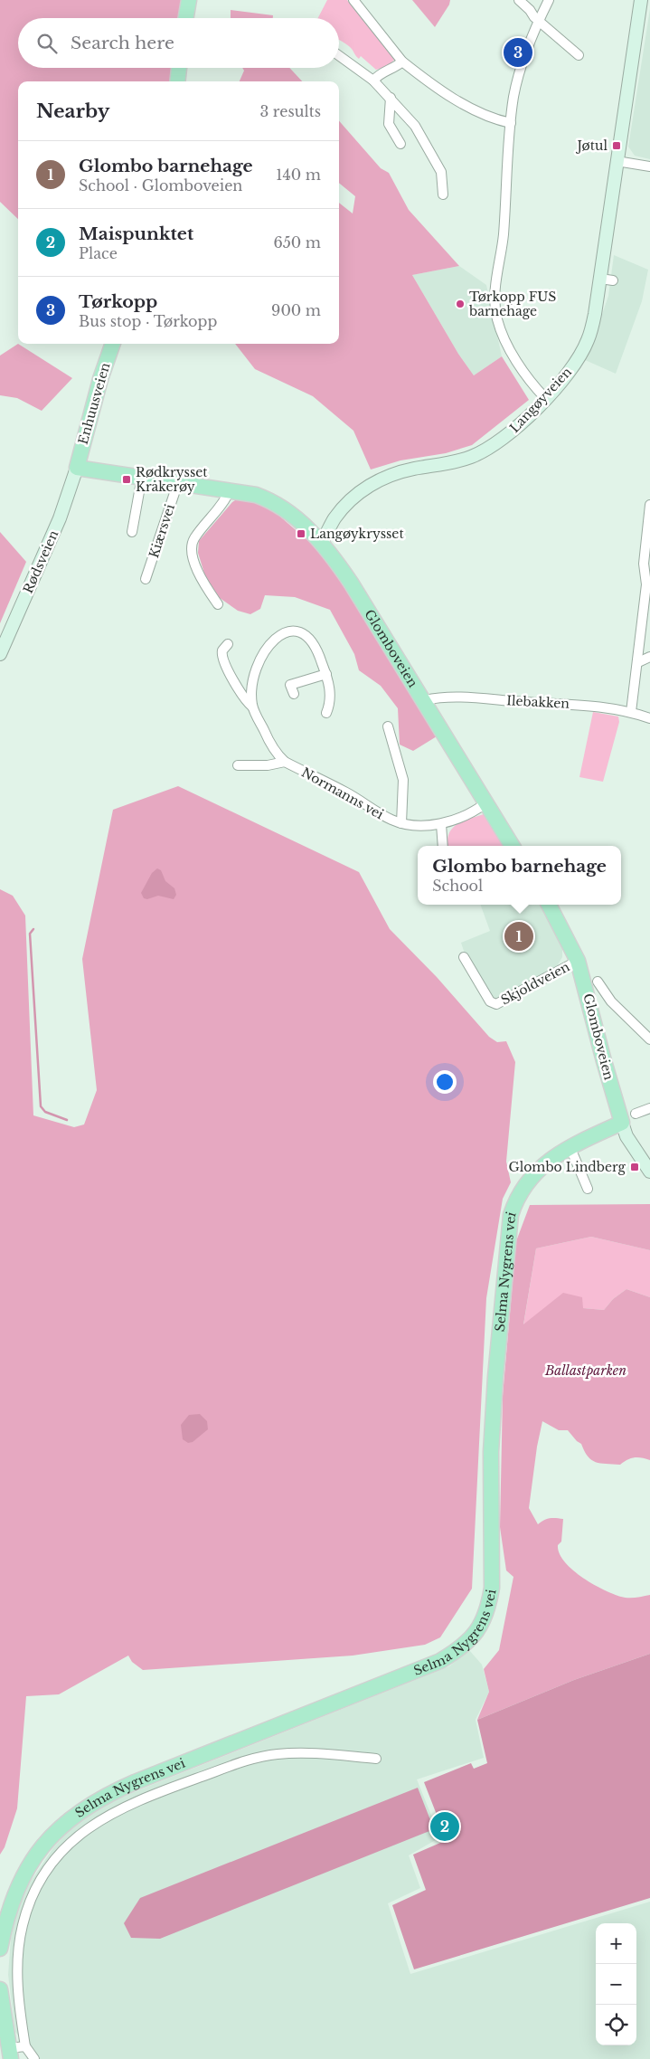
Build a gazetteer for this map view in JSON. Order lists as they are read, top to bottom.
{
  "streets": {
    "main road": [
      "Langøyveien",
      "Enhuusveien",
      "Rødsveien",
      "Glomboveien",
      "Selma Nygrens vei"
    ],
    "street": [
      "Kiærsvei",
      "Ilebakken",
      "Normanns vei",
      "Skjoldveien"
    ]
  },
  "crossings": [
    ["Langøyveien", "Glomboveien"],
    ["Enhuusveien", "Rødsveien"],
    ["Enhuusveien", "Glomboveien"],
    ["Kiærsvei", "Glomboveien"],
    ["Rødsveien", "Glomboveien"],
    ["Glomboveien", "Ilebakken"],
    ["Glomboveien", "Normanns vei"],
    ["Glomboveien", "Skjoldveien"],
    ["Glomboveien", "Selma Nygrens vei"]
  ],
  "parks": ["Ballastparken"],
  "places": {
    "transit": [
      "Jøtul",
      "Rødkrysset Kråkerøy",
      "Langøykrysset",
      "Glombo Lindberg"
    ],
    "other": ["Tørkopp FUS barnehage"]
  },
  "page": {
    "search": "Search here",
    "pins": ["3", "1", "2"],
    "heading": ["Nearby", "3 results"],
    "list": [
      {
        "mark": "1",
        "name": "Glombo barnehage",
        "note": "School · Glomboveien",
        "value": "140 m"
      },
      {
        "mark": "2",
        "name": "Maispunktet",
        "note": "Place",
        "value": "650 m"
      },
      {
        "mark": "3",
        "name": "Tørkopp",
        "note": "Bus stop · Tørkopp",
        "value": "900 m"
      }
    ],
    "popup": ["Glombo barnehage", "School"],
    "map_buttons": ["+", "−"]
  }
}
